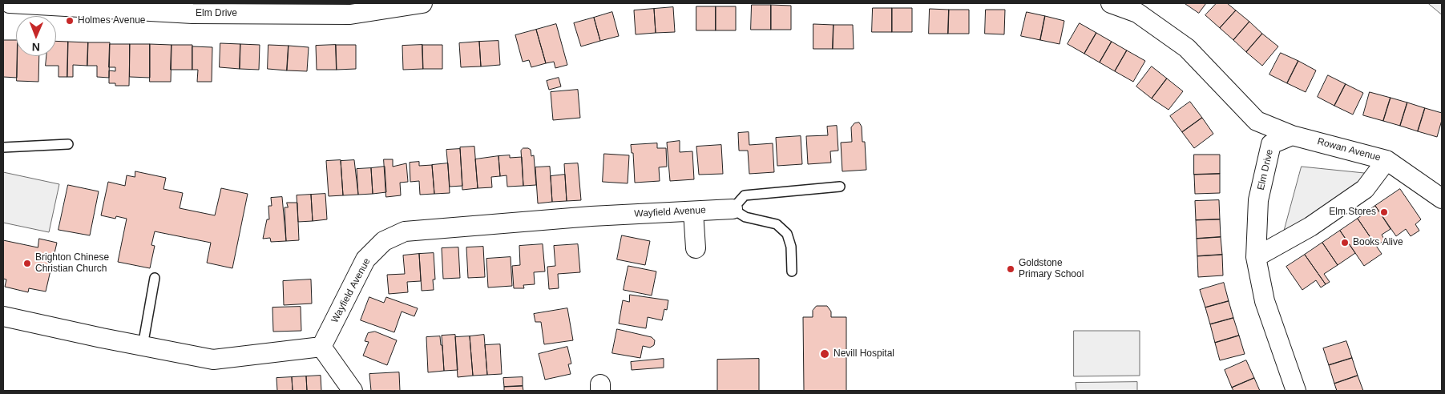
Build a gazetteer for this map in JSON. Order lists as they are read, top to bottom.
{
  "streets": {
    "street": ["Elm Drive", "Rowan Avenue", "Wayfield Avenue"]
  },
  "crossings": [
    ["Elm Drive", "Rowan Avenue"]
  ],
  "places": [
    "Holmes Avenue",
    "Elm Stores",
    "Books Alive",
    "Brighton Chinese Christian Church",
    "Goldstone Primary School",
    "Nevill Hospital"
  ],
  "north": "bottom"
}
